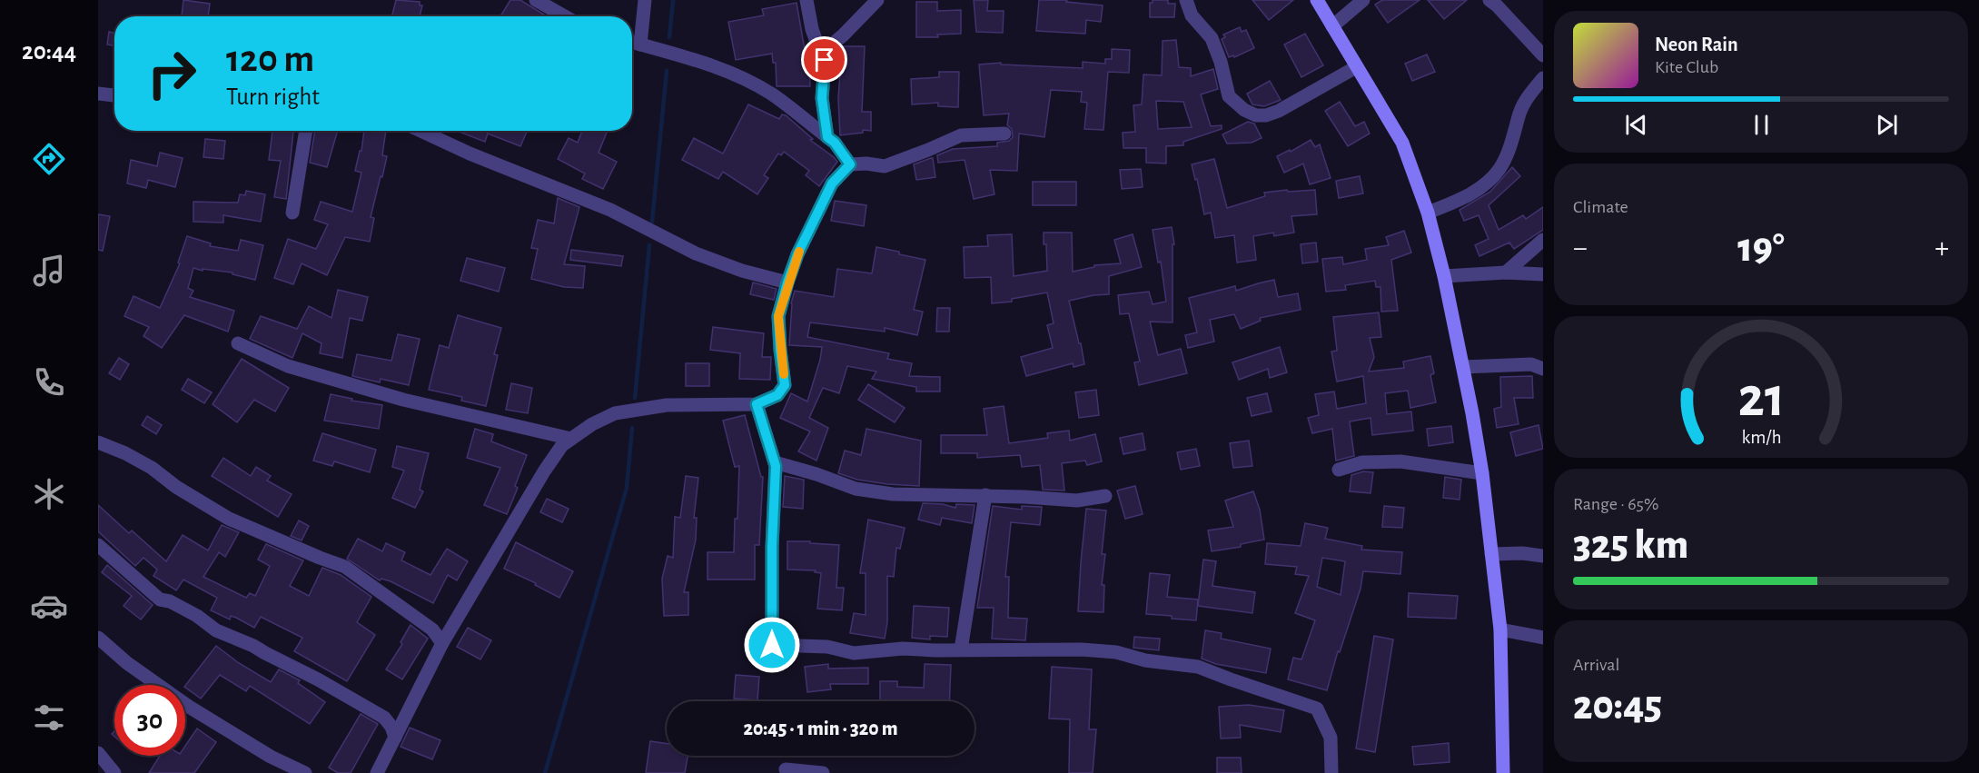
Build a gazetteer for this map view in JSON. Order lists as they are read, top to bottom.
{
  "page": {
    "tabs": "20:44",
    "turn": ["120 m", "Turn right"],
    "song": ["Neon Rain", "Kite Club"],
    "tile": [
      "Climate",
      ["Range · 65%", "325 km"],
      ["Arrival", "20:45"]
    ],
    "heat": ["−", "19°", "+"],
    "limit": "30",
    "trip": "20:45 · 1 min · 320 m",
    "gauge": ["21", "km/h"]
  }
}
